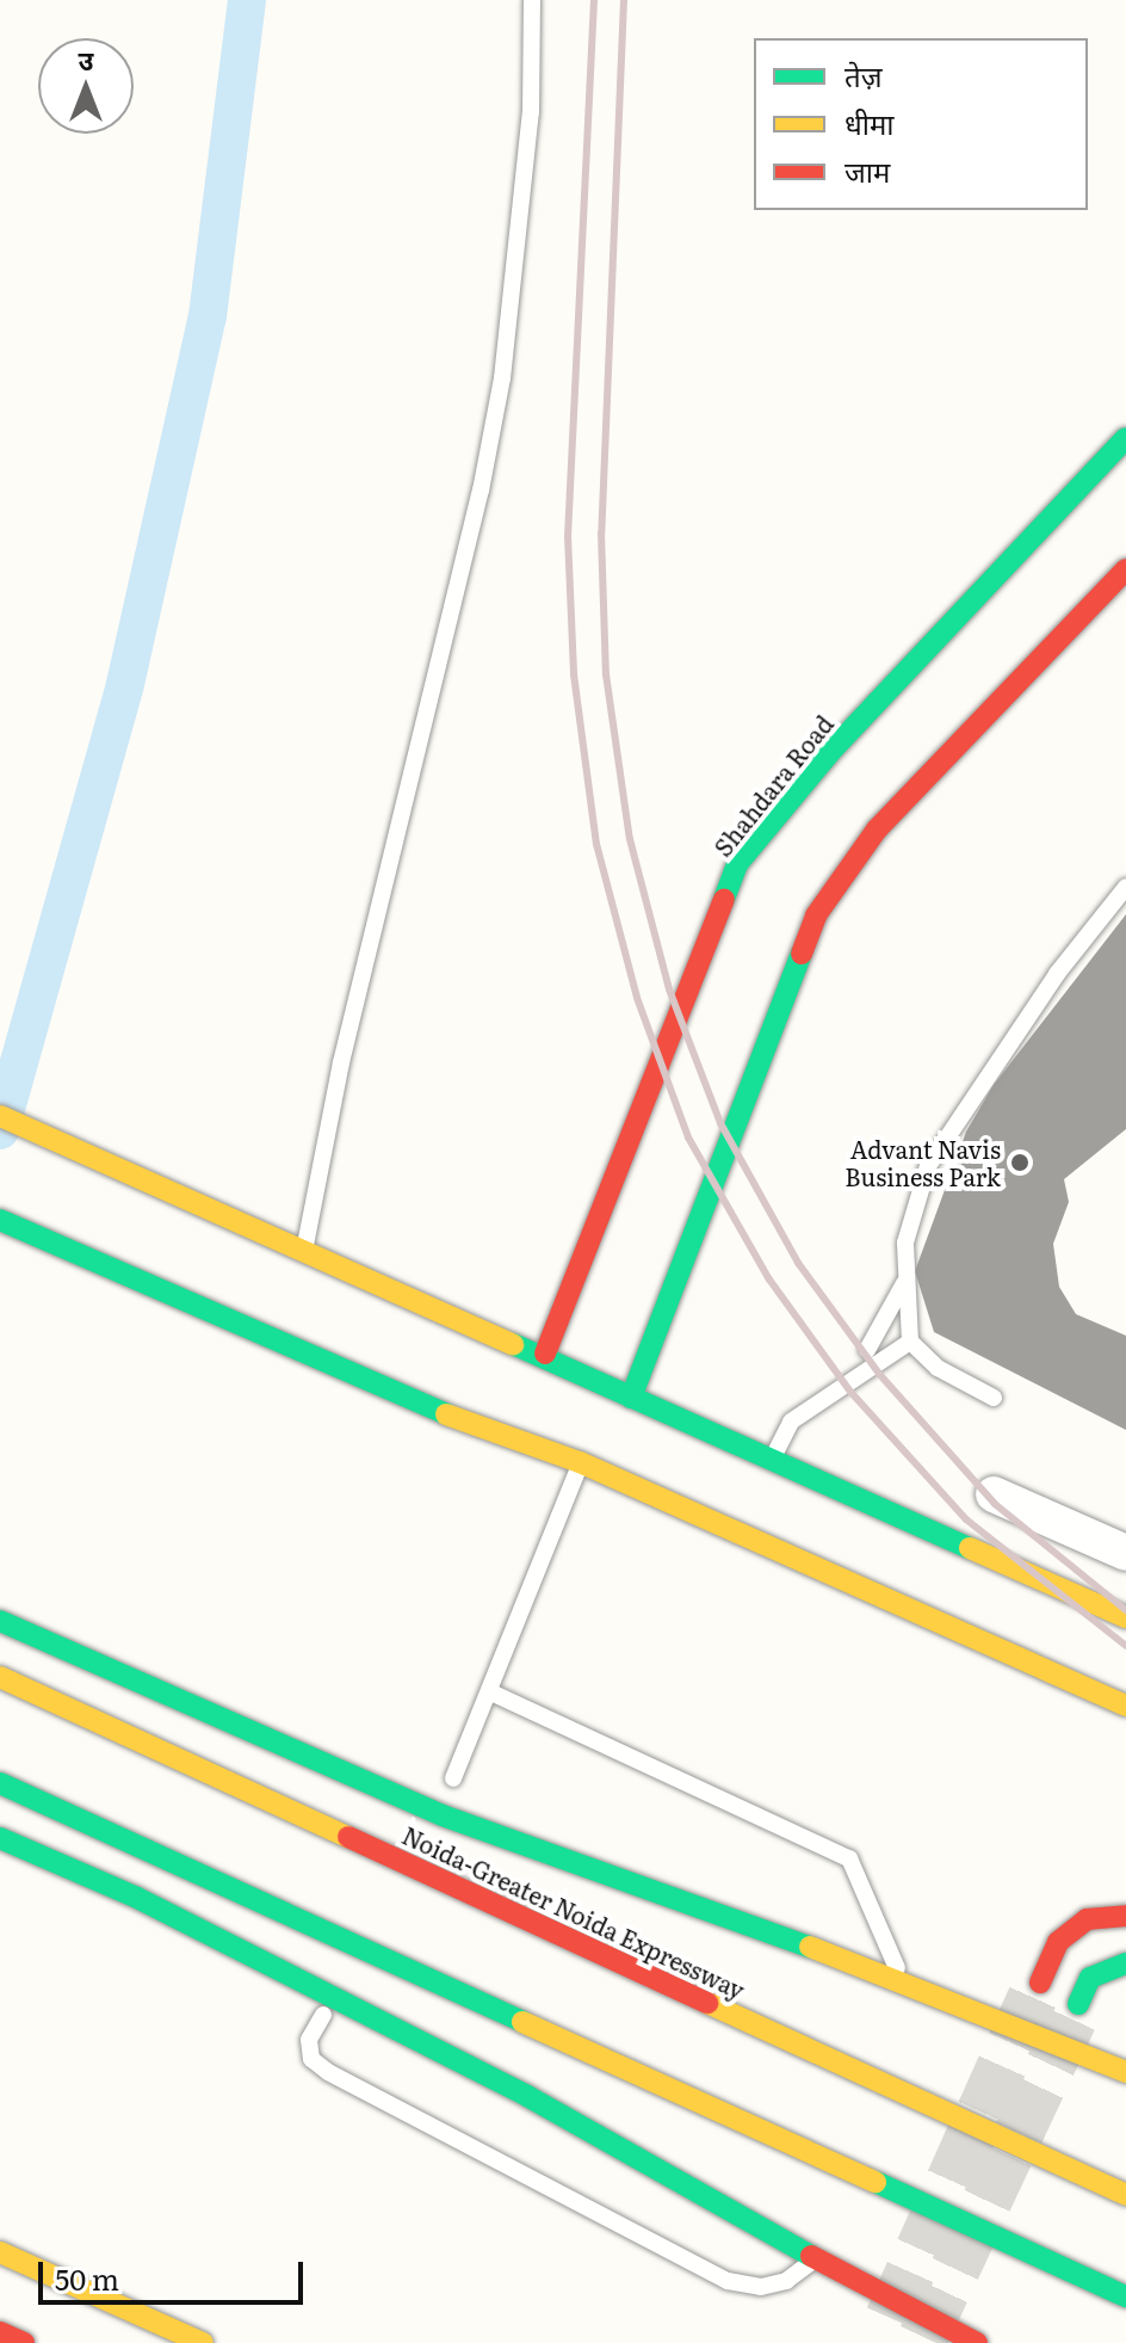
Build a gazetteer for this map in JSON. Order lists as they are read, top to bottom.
{
  "streets": {
    "main road": ["Shahdara Road", "Noida-Greater Noida Expressway"]
  },
  "places": ["Advant Navis Business Park"],
  "legend": ["तेज़", "धीमा", "जाम"],
  "scale_bar": "50 m",
  "north": "top"
}
